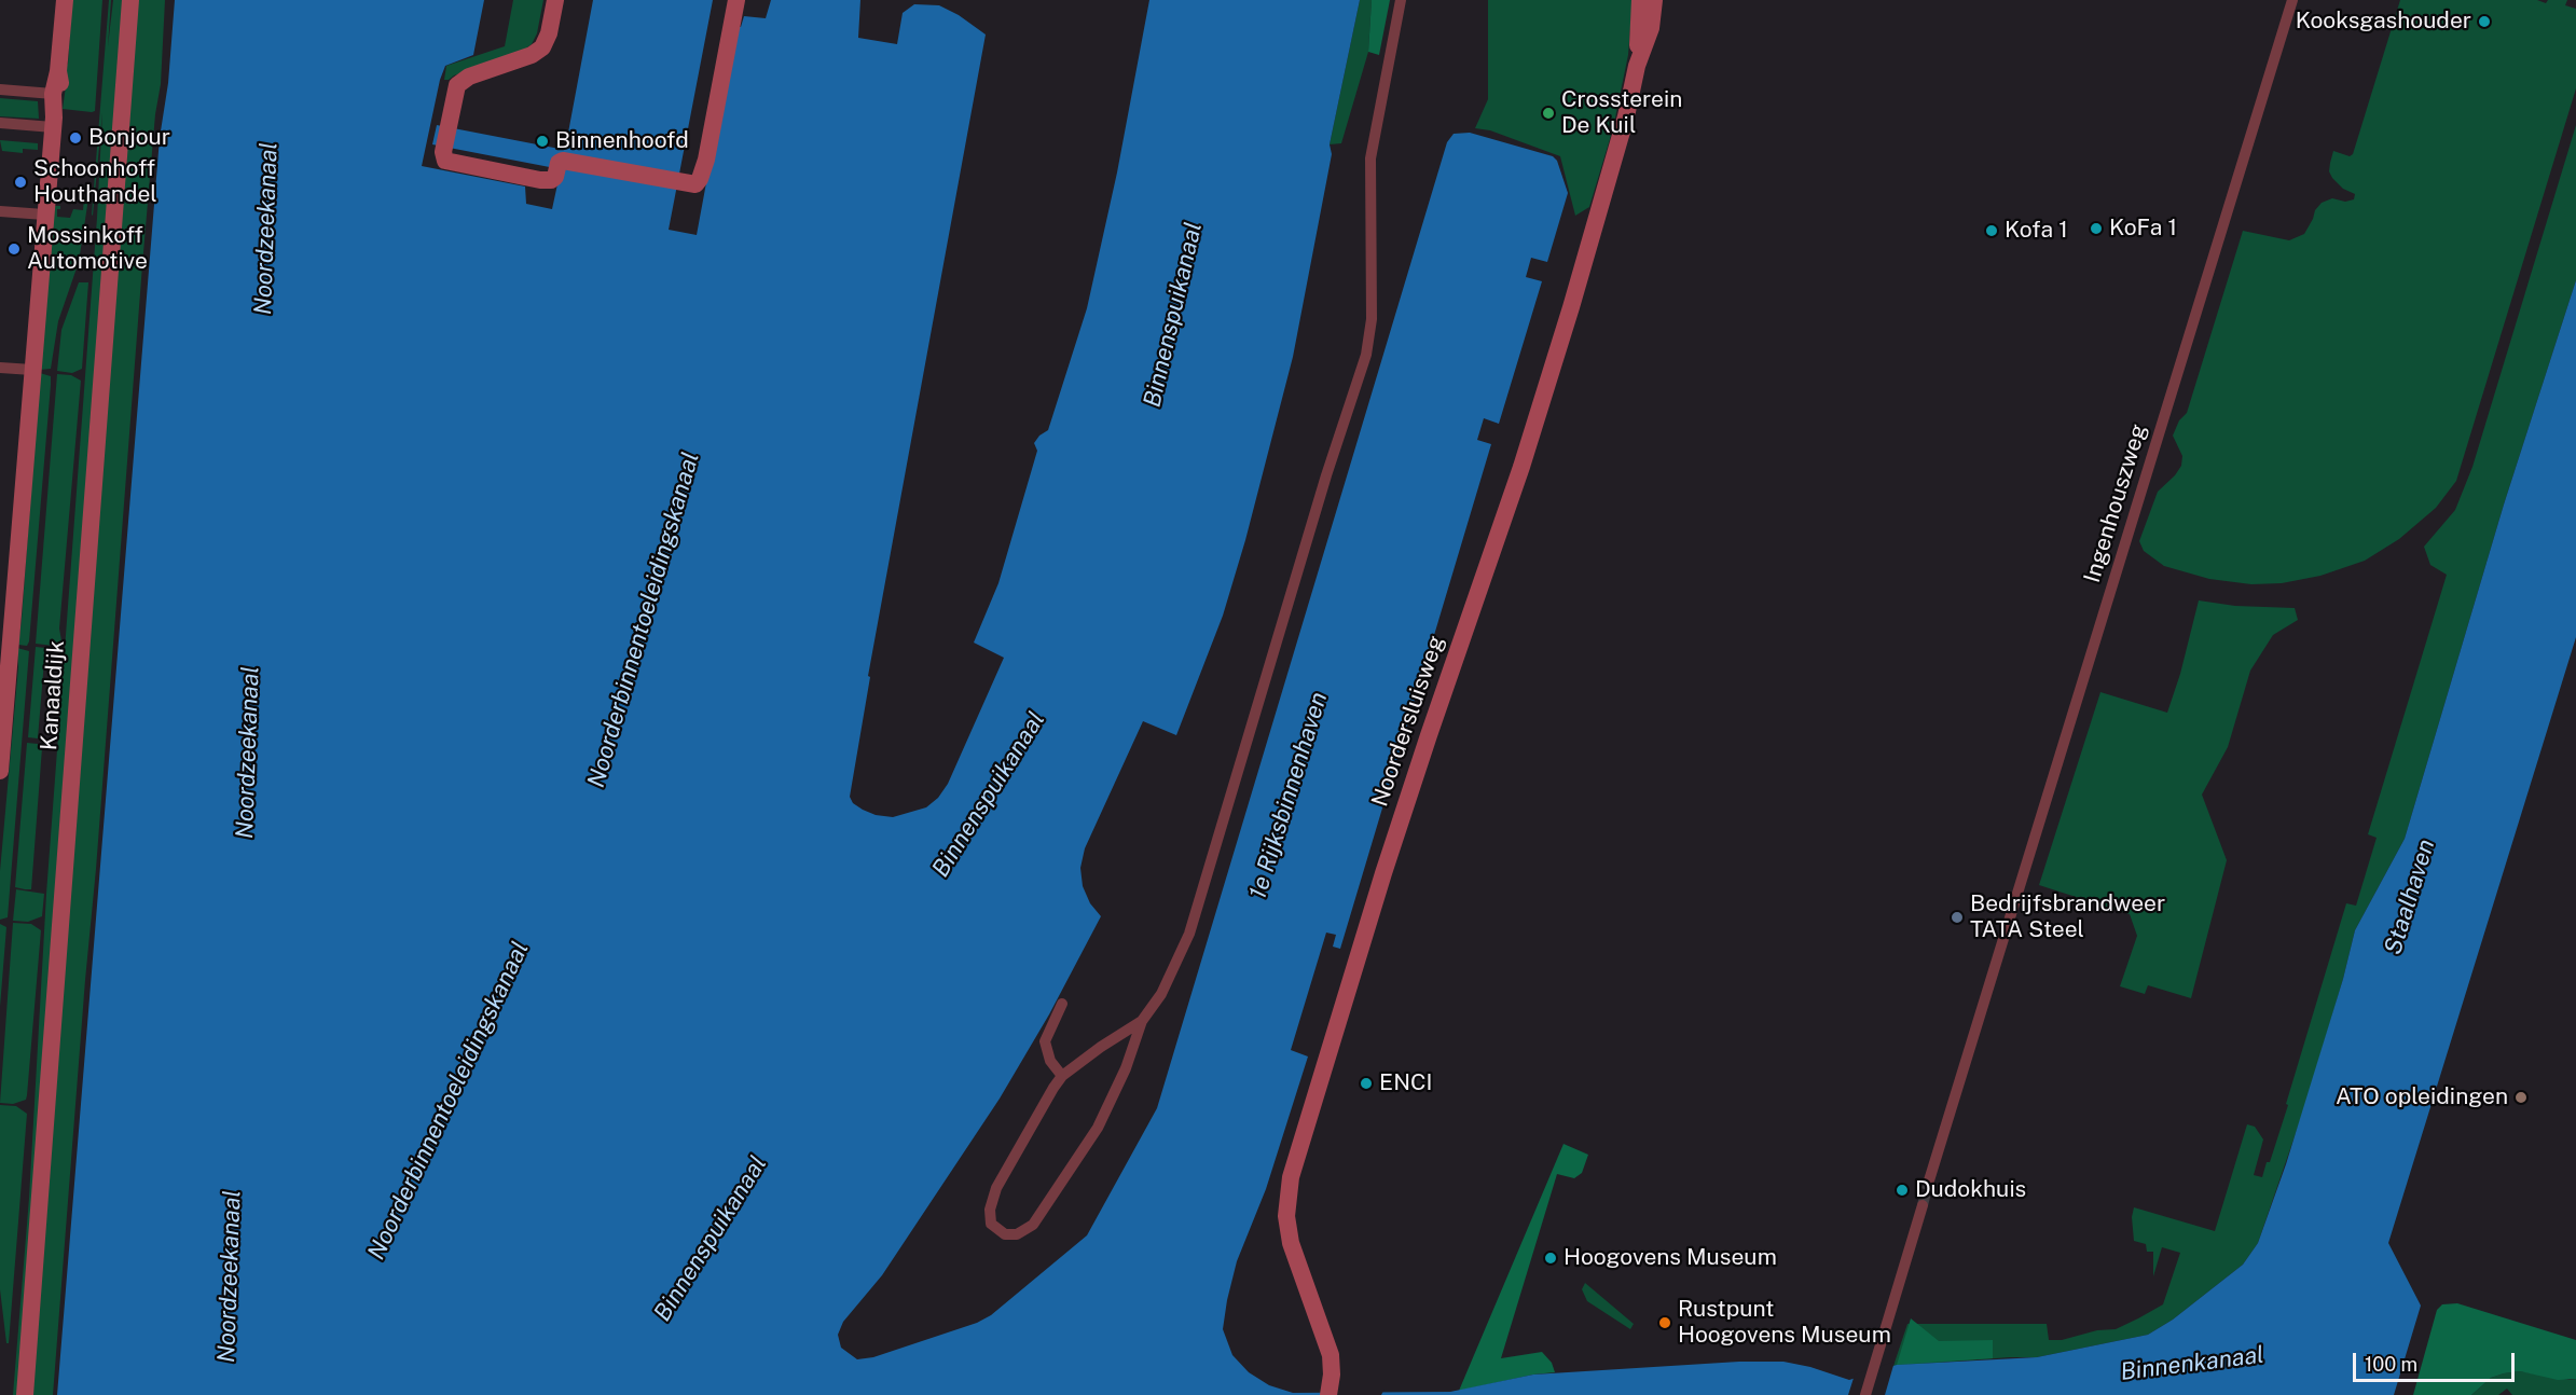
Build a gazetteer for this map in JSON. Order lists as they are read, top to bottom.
{
  "streets": {
    "street": ["Ingenhouszweg", "Kanaaldijk", "Noordersluisweg"]
  },
  "water": [
    "Noordzeekanaal",
    "Binnenspuikanaal",
    "Noorderbinnentoeleidingskanaal",
    "1e Rijksbinnenhaven",
    "Staalhaven",
    "Binnenkanaal"
  ],
  "places": [
    "Kooksgashouder",
    "Crossterein De Kuil",
    "Bonjour",
    "Binnenhoofd",
    "Schoonhoff Houthandel",
    "KoFa 1",
    "Kofa 1",
    "Mossinkoff Automotive",
    "Bedrijfsbrandweer TATA Steel",
    "ENCI",
    "ATO opleidingen",
    "Dudokhuis",
    "Hoogovens Museum",
    "Rustpunt Hoogovens Museum"
  ],
  "scale_bar": "100 m"
}
